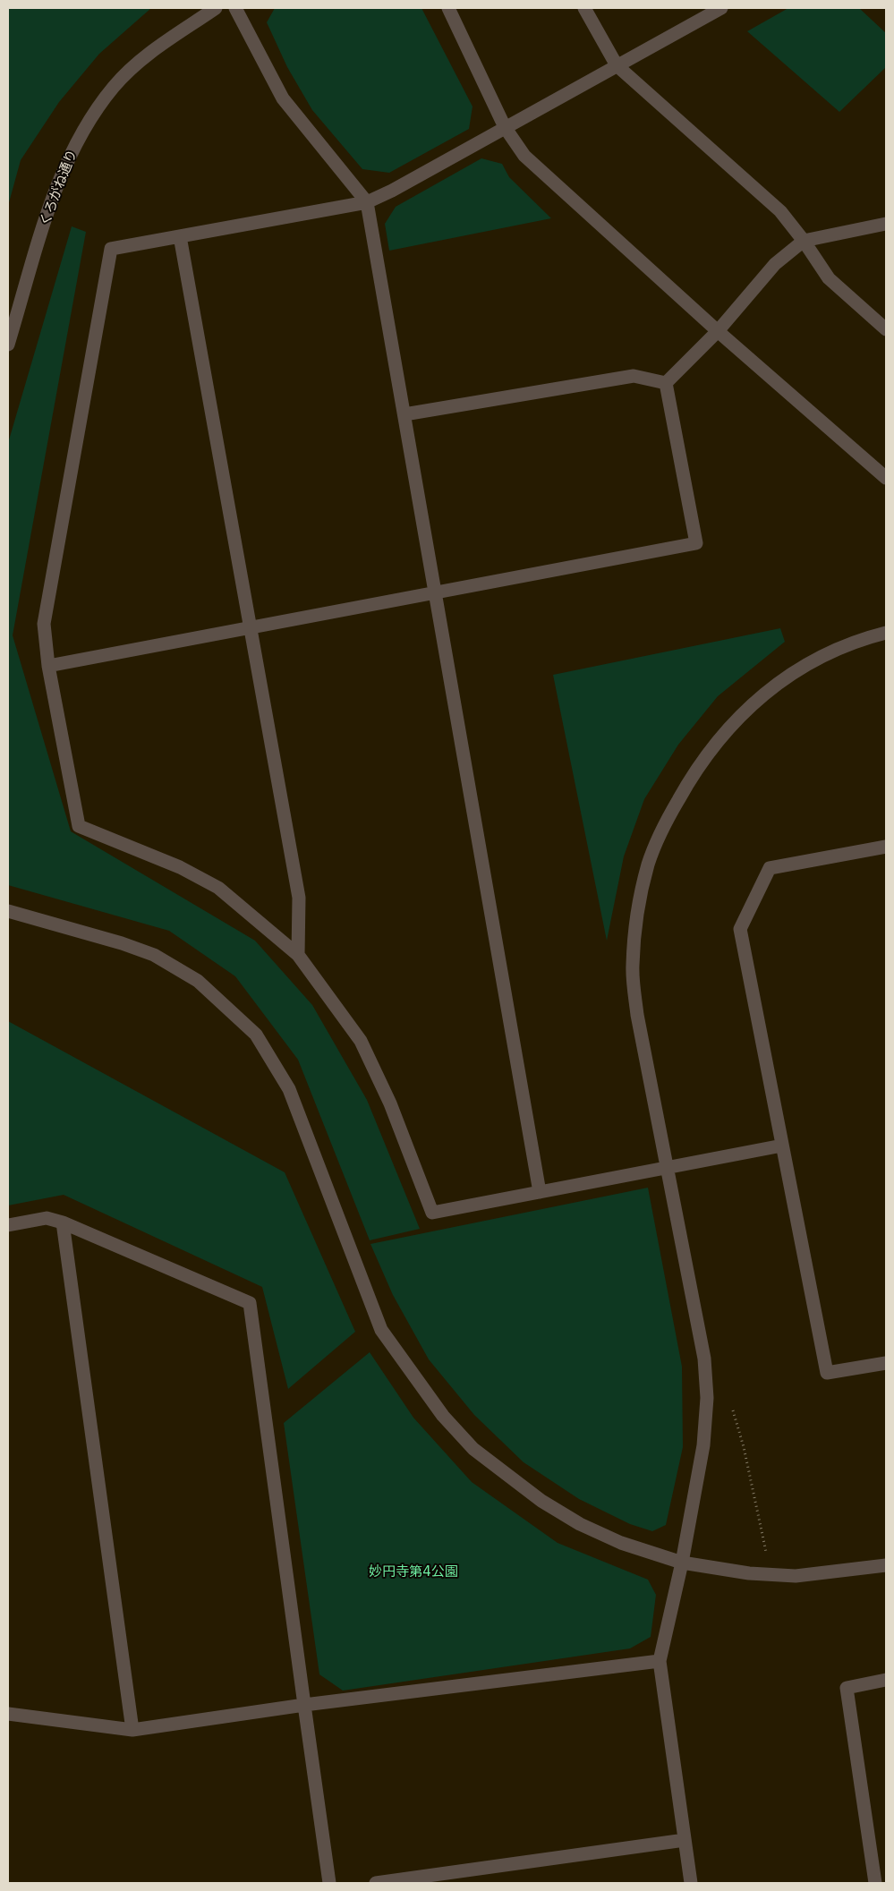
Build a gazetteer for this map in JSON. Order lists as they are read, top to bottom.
{
  "streets": {
    "street": ["くろがね通り"]
  },
  "parks": ["妙円寺第4公園"]
}
